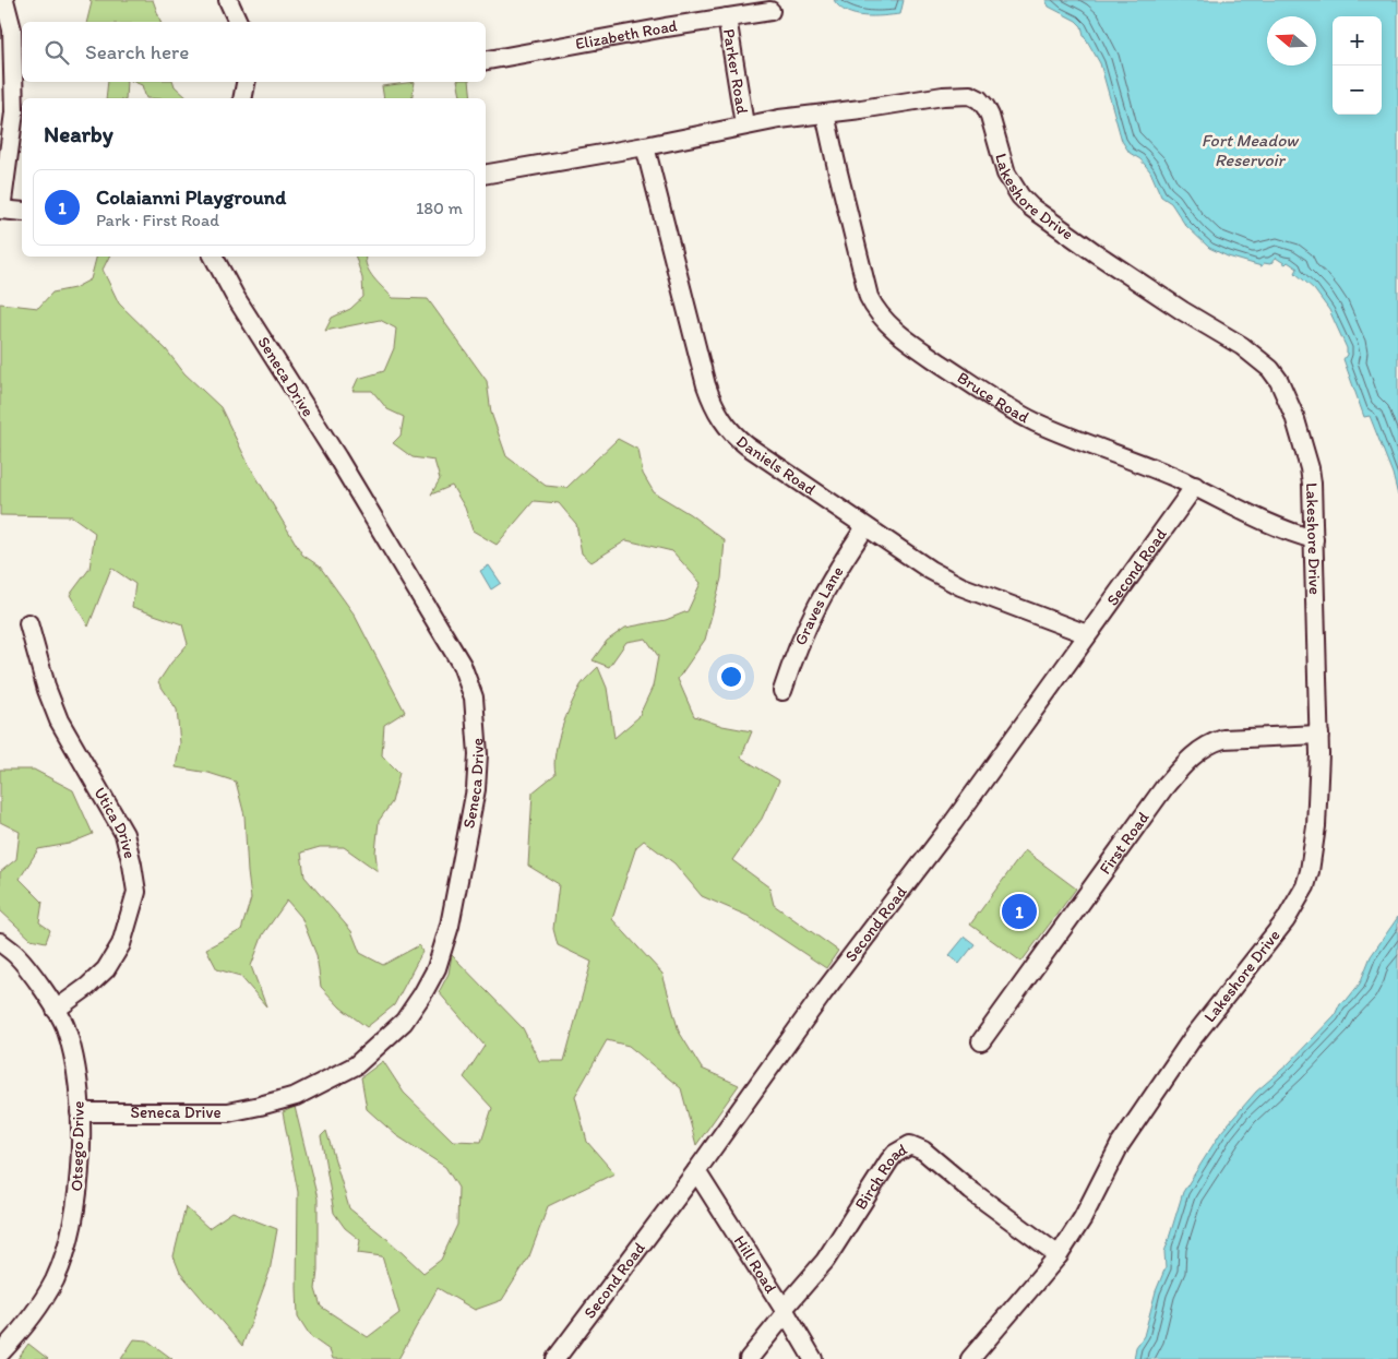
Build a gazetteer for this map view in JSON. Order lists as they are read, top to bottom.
{
  "streets": {
    "street": [
      "Elizabeth Road",
      "Parker Road",
      "Lakeshore Drive",
      "Seneca Drive",
      "Bruce Road",
      "Daniels Road",
      "Second Road",
      "Graves Lane",
      "Utica Drive",
      "First Road",
      "Otsego Drive",
      "Birch Road",
      "Hill Road"
    ]
  },
  "crossings": [
    ["Elizabeth Road", "Parker Road"],
    ["Parker Road", "Lakeshore Drive"],
    ["Lakeshore Drive", "Bruce Road"],
    ["Lakeshore Drive", "Daniels Road"],
    ["Lakeshore Drive", "First Road"],
    ["Lakeshore Drive", "Birch Road"],
    ["Seneca Drive", "Otsego Drive"],
    ["Bruce Road", "Second Road"],
    ["Daniels Road", "Second Road"],
    ["Daniels Road", "Graves Lane"],
    ["Second Road", "Hill Road"],
    ["Utica Drive", "Otsego Drive"],
    ["Birch Road", "Hill Road"]
  ],
  "water": ["Fort Meadow Reservoir"],
  "north": "left",
  "page": {
    "map_buttons": ["+", "−"],
    "search": "Search here",
    "heading": "Nearby",
    "list": [
      {
        "mark": "1",
        "name": "Colaianni Playground",
        "note": "Park · First Road",
        "value": "180 m"
      }
    ],
    "pins": "1"
  }
}
